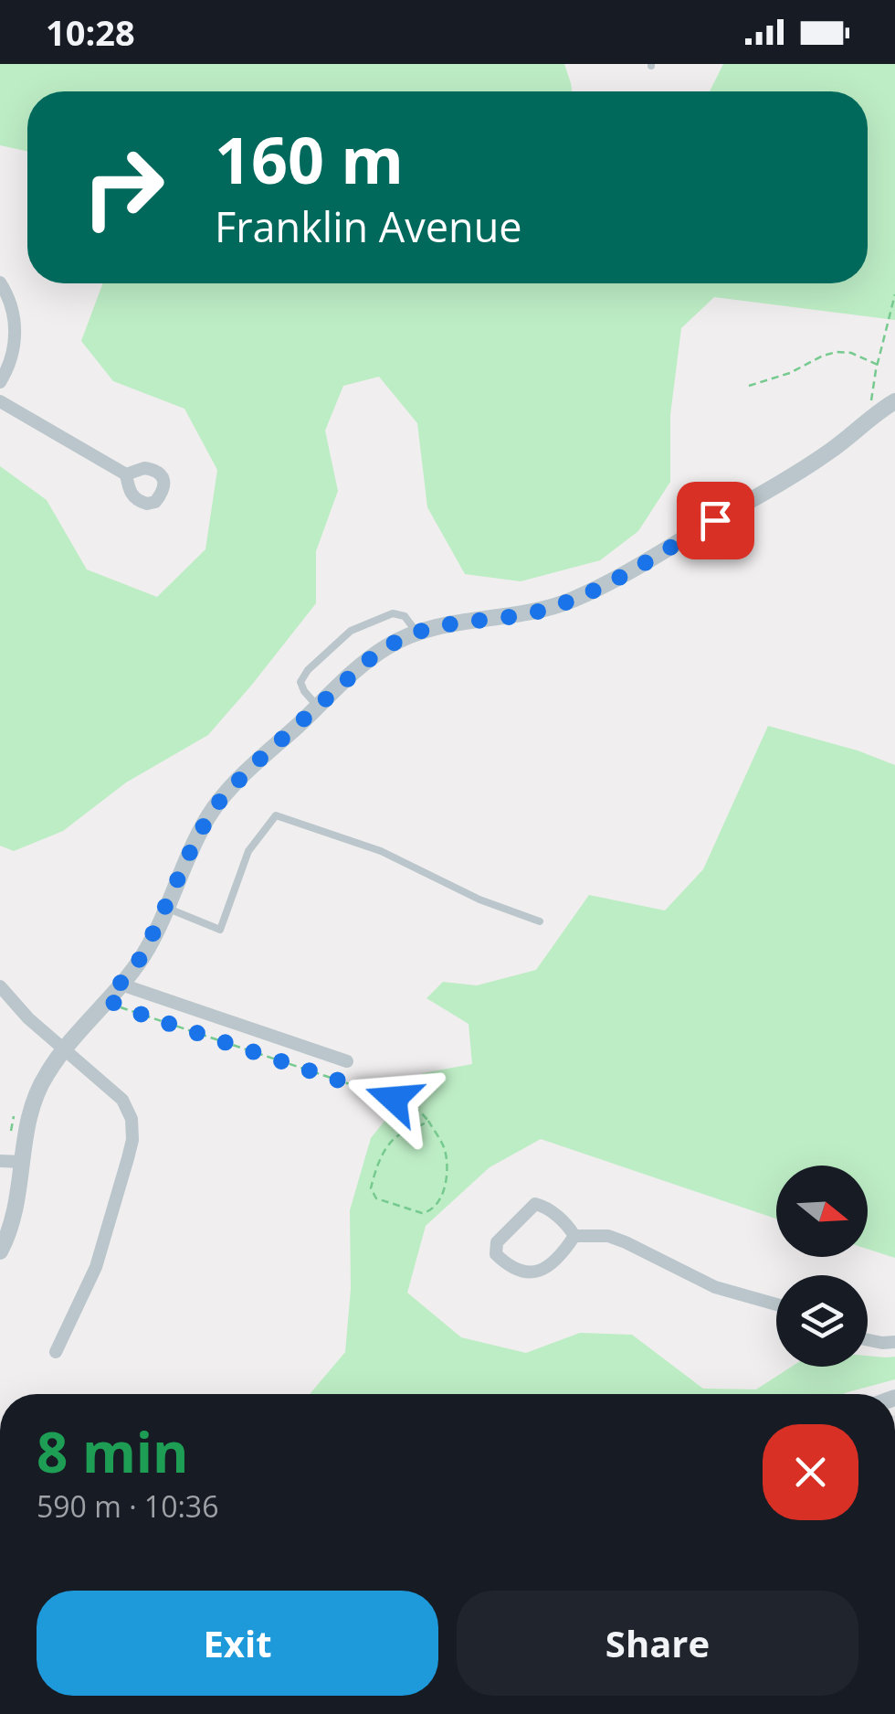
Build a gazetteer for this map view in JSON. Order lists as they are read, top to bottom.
{
  "north": "right",
  "page": {
    "status": "10:28",
    "turn": ["160 m", "Franklin Avenue"],
    "heading": ["8 min", "590 m · 10:36"],
    "buttons": ["Exit", "Share"]
  }
}
